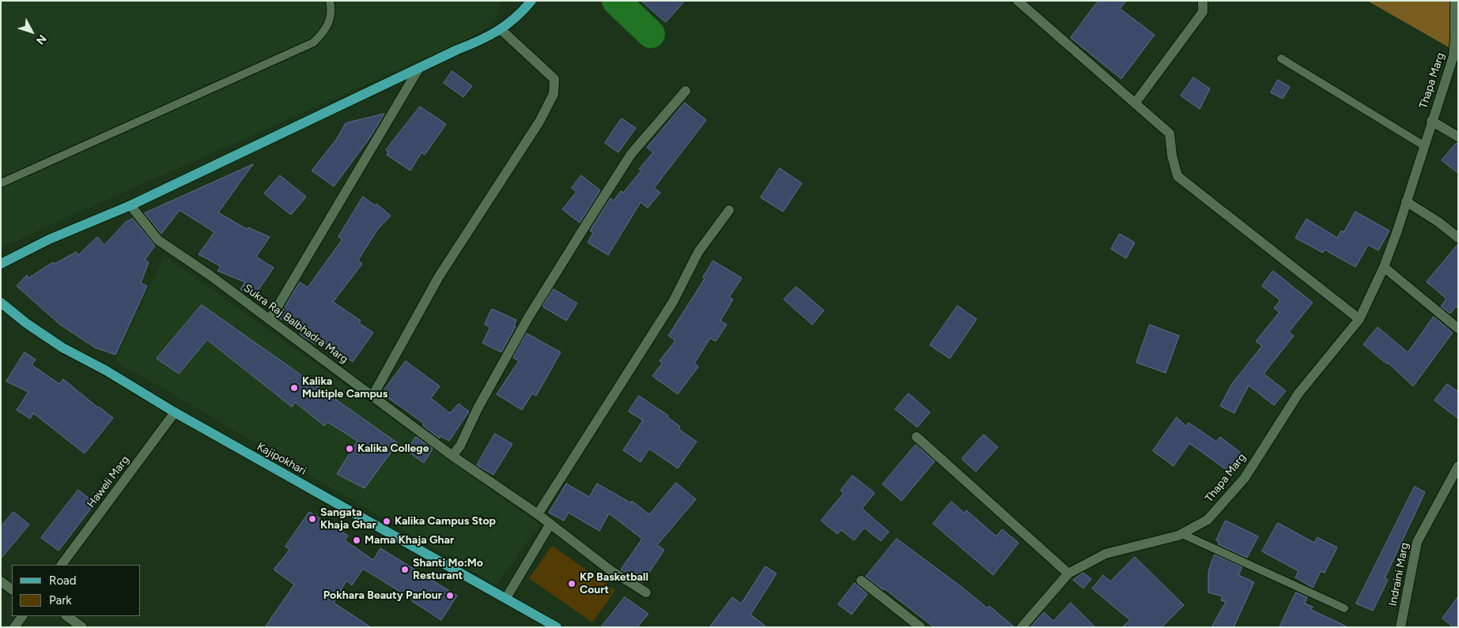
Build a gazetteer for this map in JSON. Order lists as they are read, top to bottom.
{
  "streets": {
    "main road": ["Kajipokhari"],
    "street": [
      "Thapa Marg",
      "Sukra Raj Balbhadra Marg",
      "Haweli Marg",
      "Indraini Marg"
    ]
  },
  "crossings": [
    ["Kajipokhari", "Haweli Marg"]
  ],
  "places": [
    "Kalika Multiple Campus",
    "Kalika College",
    "Sangata Khaja Ghar",
    "Kalika Campus Stop",
    "Mama Khaja Ghar",
    "Shanti Mo:Mo Resturant",
    "KP Basketball Court",
    "Pokhara Beauty Parlour"
  ],
  "legend": ["Road", "Park"],
  "north": "bottom right"
}
